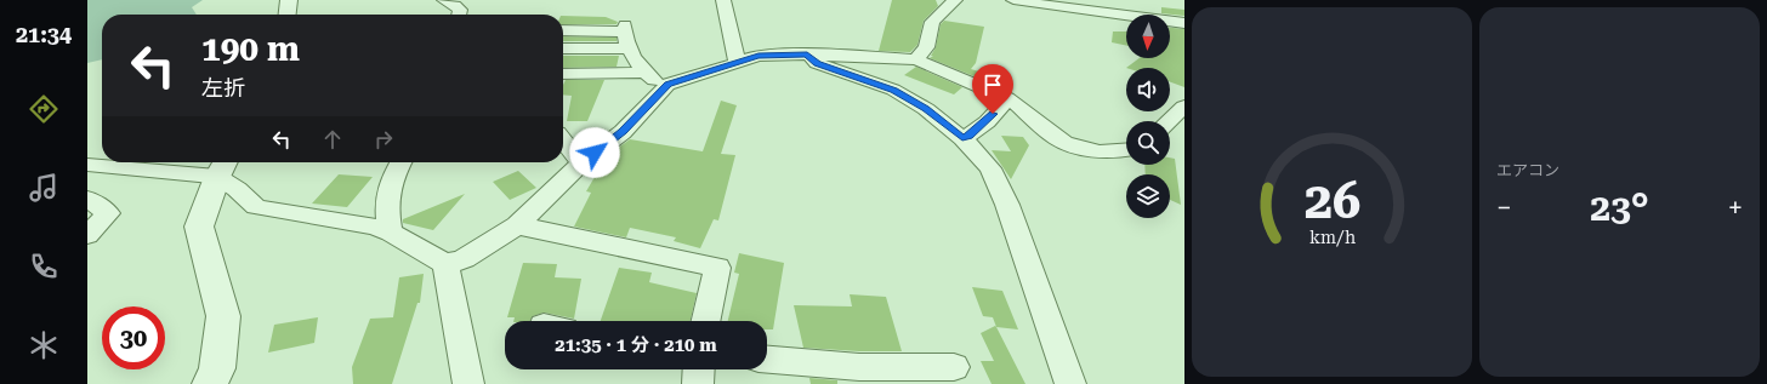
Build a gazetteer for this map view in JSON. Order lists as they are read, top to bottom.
{
  "north": "bottom",
  "page": {
    "tabs": "21:34",
    "tile": "エアコン",
    "turn": ["190 m", "左折"],
    "heat": ["−", "23°", "+"],
    "limit": "30",
    "trip": "21:35 · 1 分 · 210 m",
    "gauge": ["26", "km/h"]
  }
}
